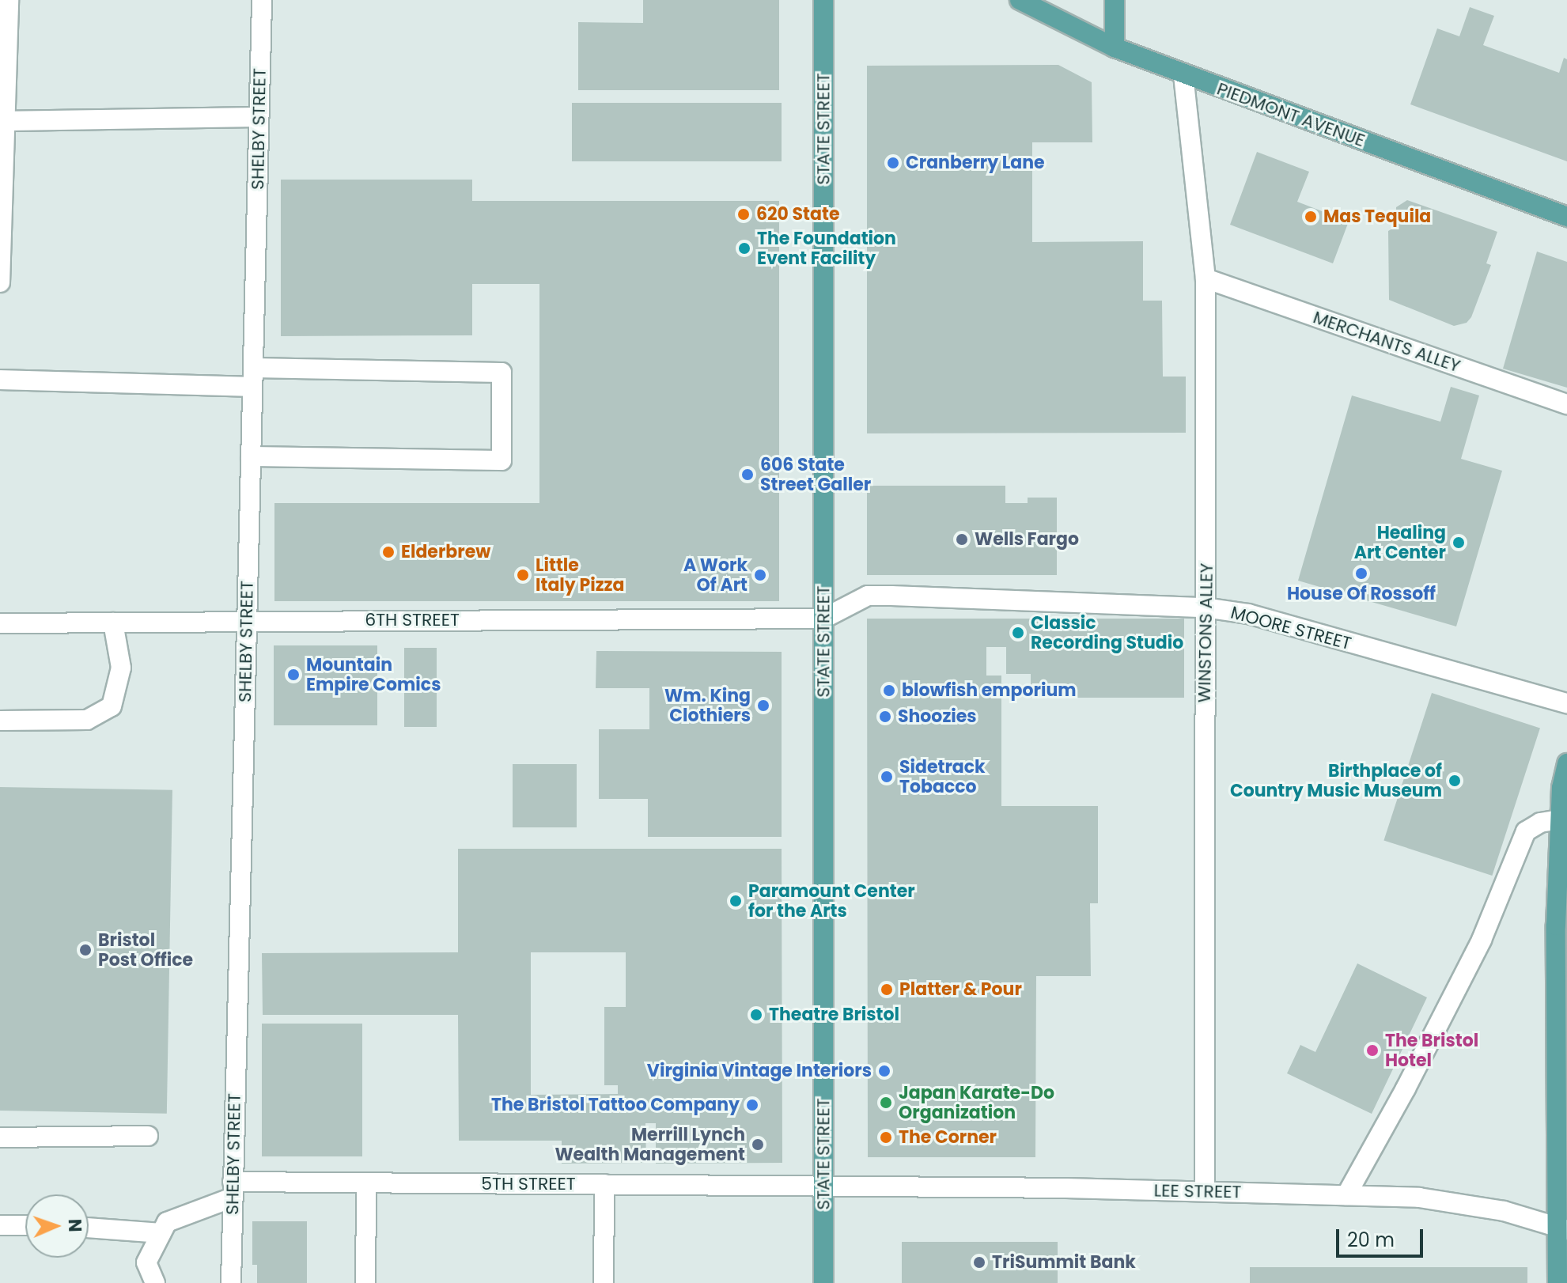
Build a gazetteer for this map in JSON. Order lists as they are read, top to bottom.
{
  "streets": {
    "main road": ["PIEDMONT AVENUE", "STATE STREET"],
    "street": [
      "SHELBY STREET",
      "MERCHANTS ALLEY",
      "6TH STREET",
      "MOORE STREET",
      "WINSTONS ALLEY",
      "5TH STREET",
      "LEE STREET"
    ]
  },
  "crossings": [
    ["PIEDMONT AVENUE", "WINSTONS ALLEY"],
    ["SHELBY STREET", "6TH STREET"],
    ["SHELBY STREET", "5TH STREET"],
    ["STATE STREET", "6TH STREET"],
    ["STATE STREET", "MOORE STREET"],
    ["STATE STREET", "5TH STREET"],
    ["STATE STREET", "LEE STREET"],
    ["MERCHANTS ALLEY", "WINSTONS ALLEY"],
    ["6TH STREET", "MOORE STREET"],
    ["MOORE STREET", "WINSTONS ALLEY"],
    ["WINSTONS ALLEY", "LEE STREET"],
    ["5TH STREET", "LEE STREET"]
  ],
  "places": [
    "Cranberry Lane",
    "620 State",
    "Mas Tequila",
    "The Foundation Event Facility",
    "606 State Street Galler",
    "Wells Fargo",
    "Healing Art Center",
    "Elderbrew",
    "House Of Rossoff",
    "Little Italy Pizza",
    "A Work Of Art",
    "Classic Recording Studio",
    "Mountain Empire Comics",
    "blowfish emporium",
    "Wm. King Clothiers",
    "Shoozies",
    "Sidetrack Tobacco",
    "Birthplace of Country Music Museum",
    "Paramount Center for the Arts",
    "Bristol Post Office",
    "Platter & Pour",
    "Theatre Bristol",
    "The Bristol Hotel",
    "Virginia Vintage Interiors",
    "Japan Karate-Do Organization",
    "The Bristol Tattoo Company",
    "The Corner",
    "Merrill Lynch Wealth Management",
    "TriSummit Bank"
  ],
  "scale_bar": "20 m",
  "north": "right"
}
